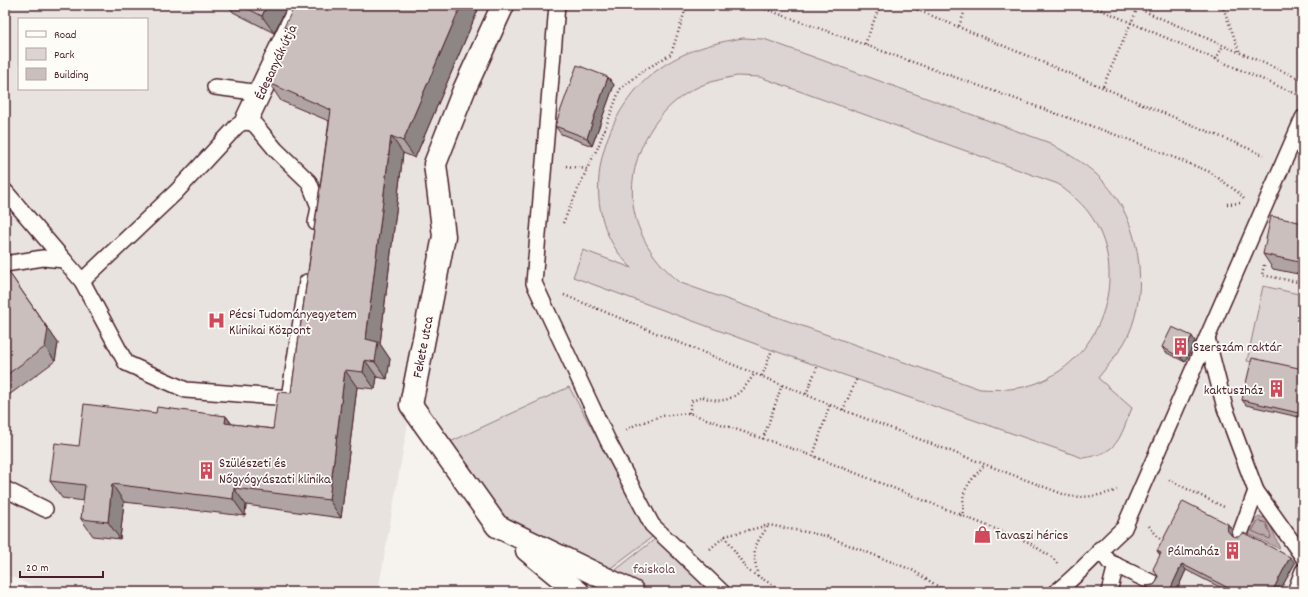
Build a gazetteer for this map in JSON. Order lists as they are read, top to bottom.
{
  "streets": {
    "street": ["Édesanyák útja", "Fekete utca"]
  },
  "parks": ["faiskola"],
  "places": {
    "hospital": ["Pécsi Tudományegyetem Klinikai Központ"],
    "building": [
      "Szerszám raktár",
      "kaktuszház",
      "Szülészeti és Nőgyógyászati klinika",
      "Pálmaház"
    ],
    "shop": ["Tavaszi hérics"]
  },
  "legend": ["Road", "Park", "Building"],
  "scale_bar": "20 m"
}
